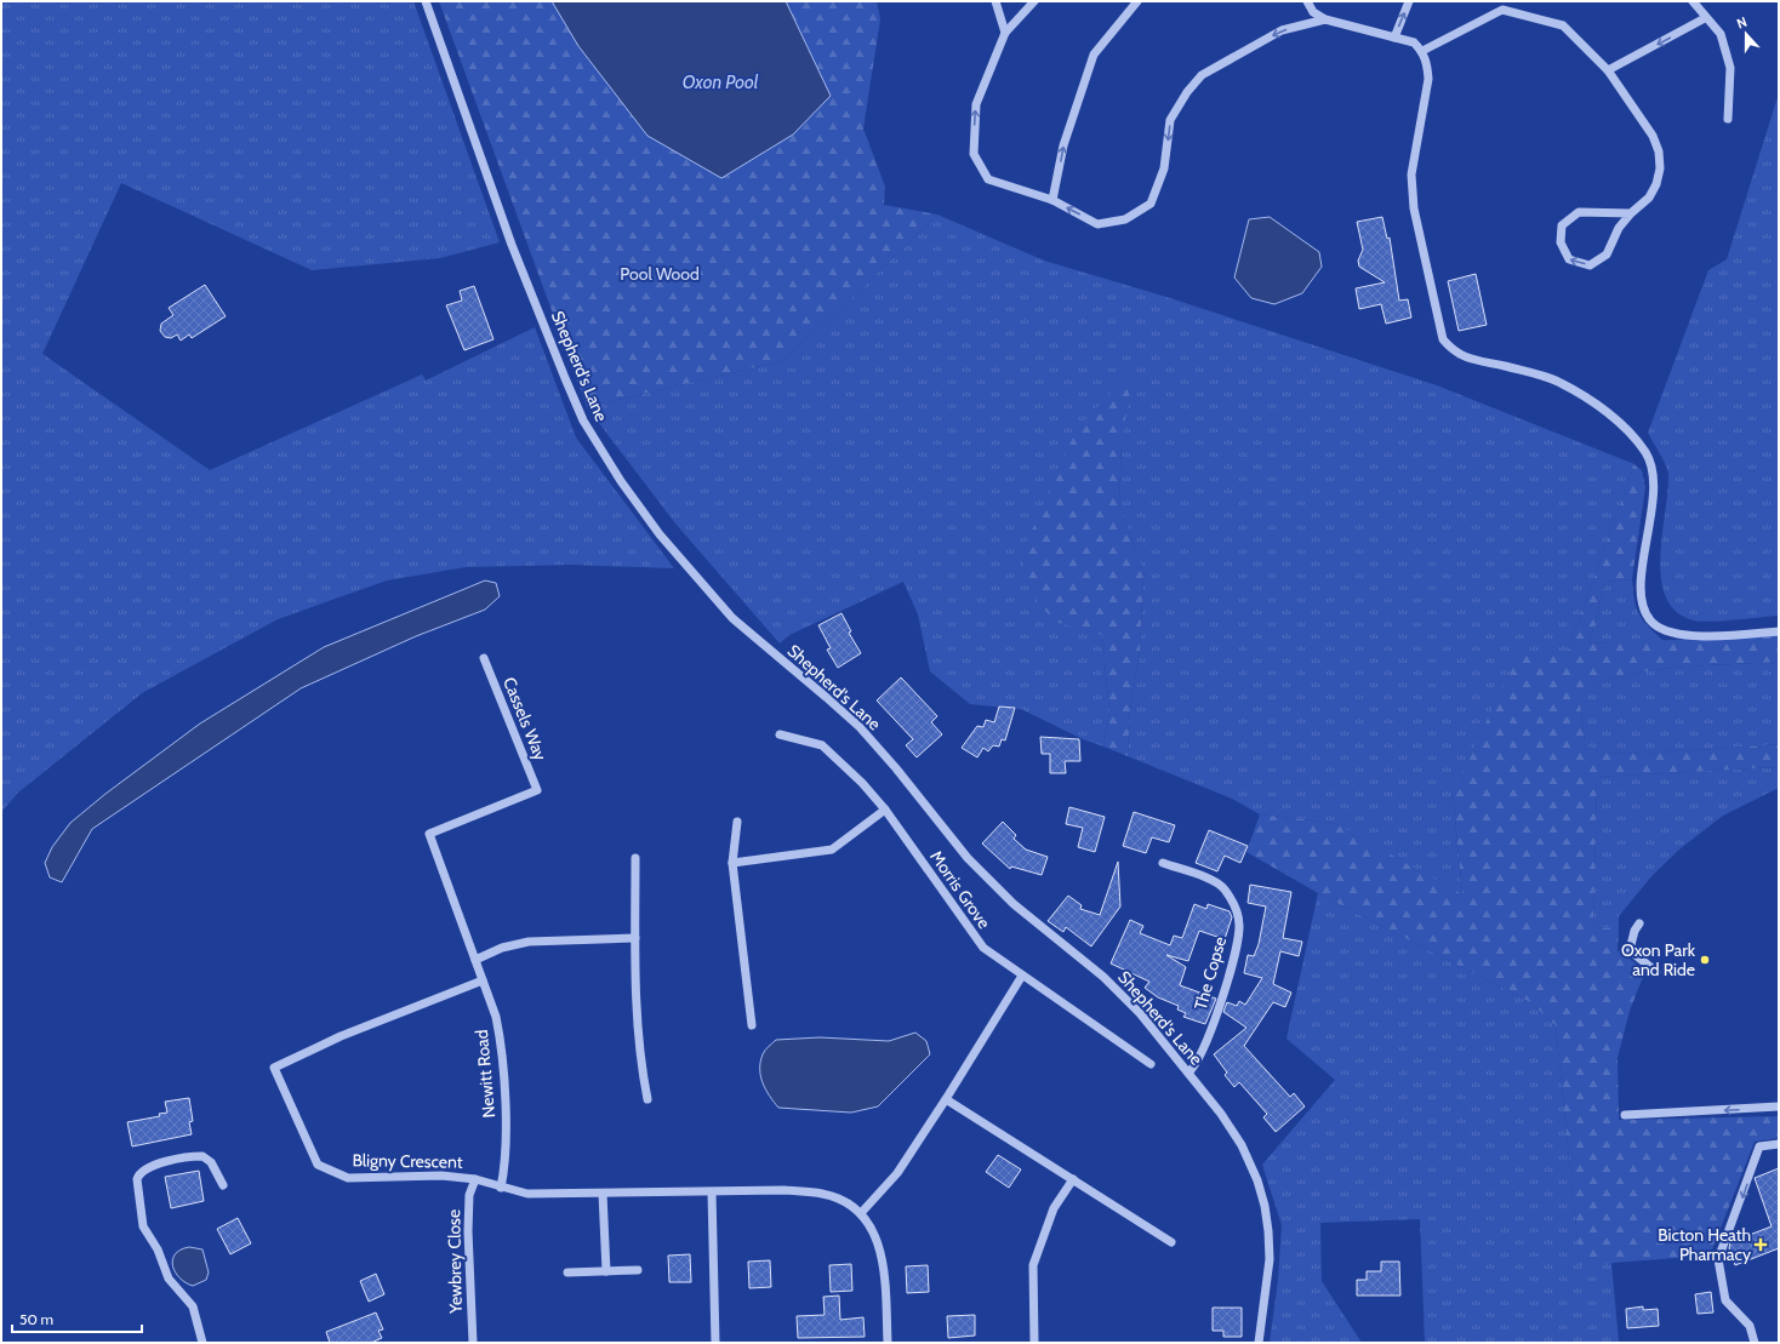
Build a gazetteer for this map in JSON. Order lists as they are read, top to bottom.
{
  "streets": {
    "street": [
      "Shepherd's Lane",
      "Cassels Way",
      "Morris Grove",
      "The Copse",
      "Newitt Road",
      "Bligny Crescent",
      "Yewbrey Close"
    ]
  },
  "crossings": [
    ["Shepherd's Lane", "The Copse"],
    ["Cassels Way", "Newitt Road"],
    ["Newitt Road", "Bligny Crescent"],
    ["Bligny Crescent", "Yewbrey Close"]
  ],
  "water": ["Oxon Pool"],
  "parks": ["Pool Wood"],
  "places": {
    "other": ["Oxon Park and Ride"],
    "health": ["Bicton Heath Pharmacy"]
  },
  "scale_bar": "50 m",
  "north": "top"
}
